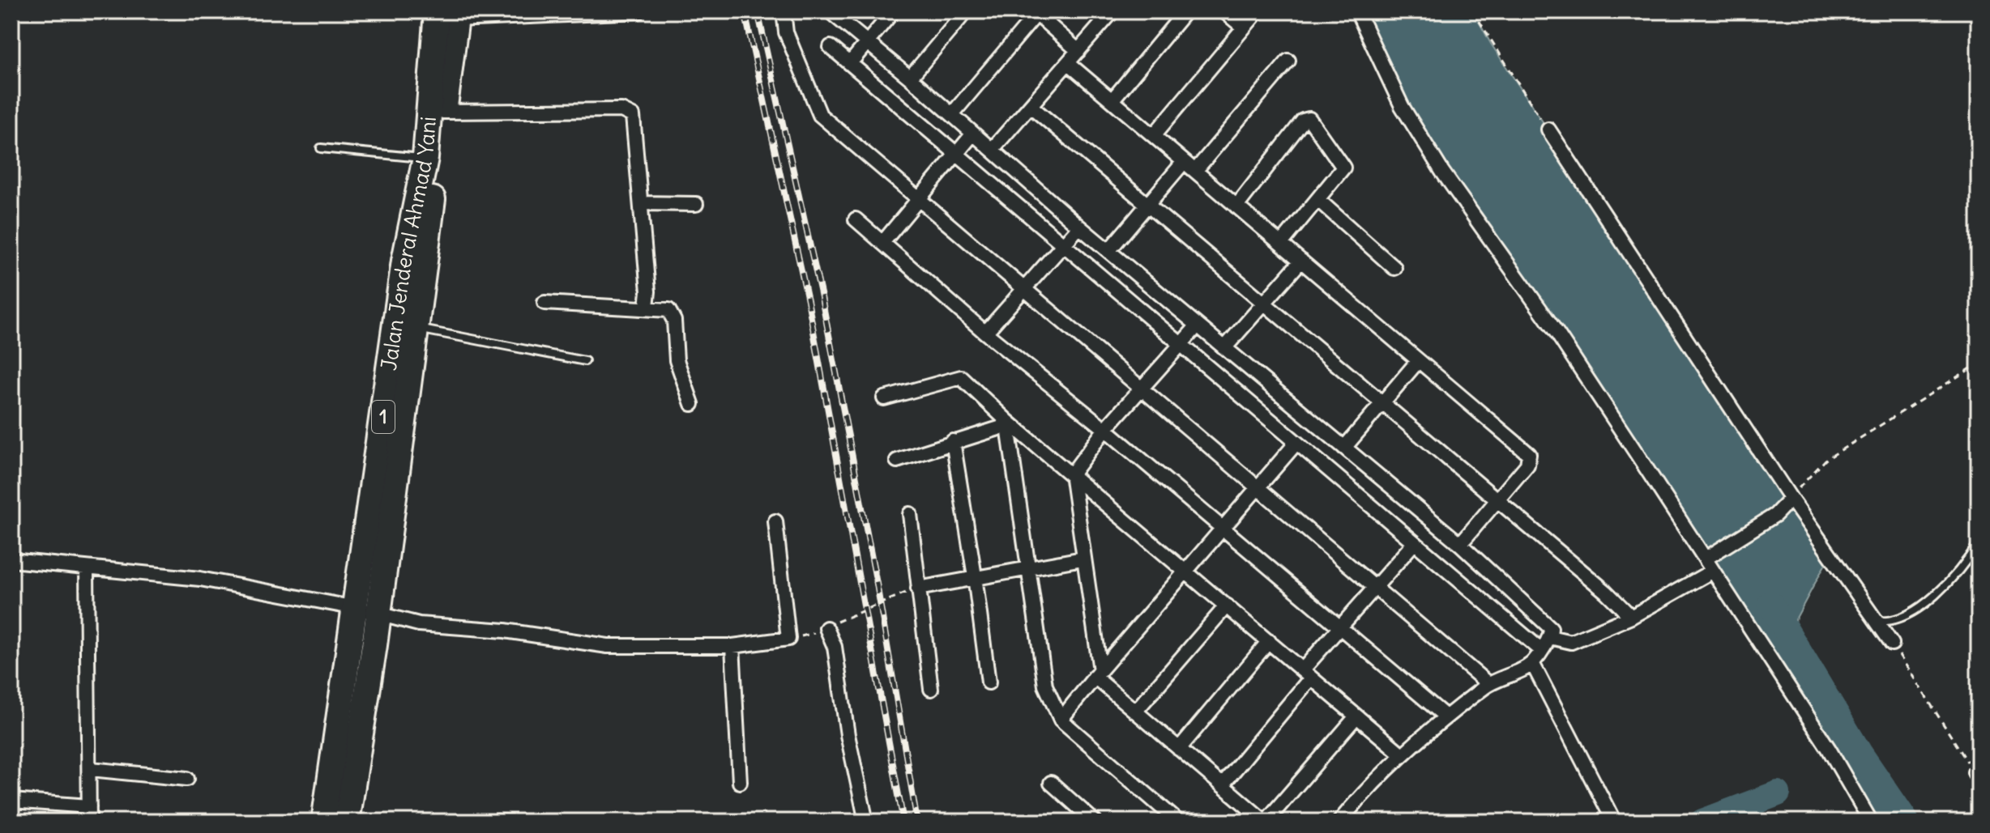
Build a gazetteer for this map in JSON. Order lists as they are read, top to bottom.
{
  "streets": {
    "highway": ["Jalan Jenderal Ahmad Yani", "1"]
  }
}
